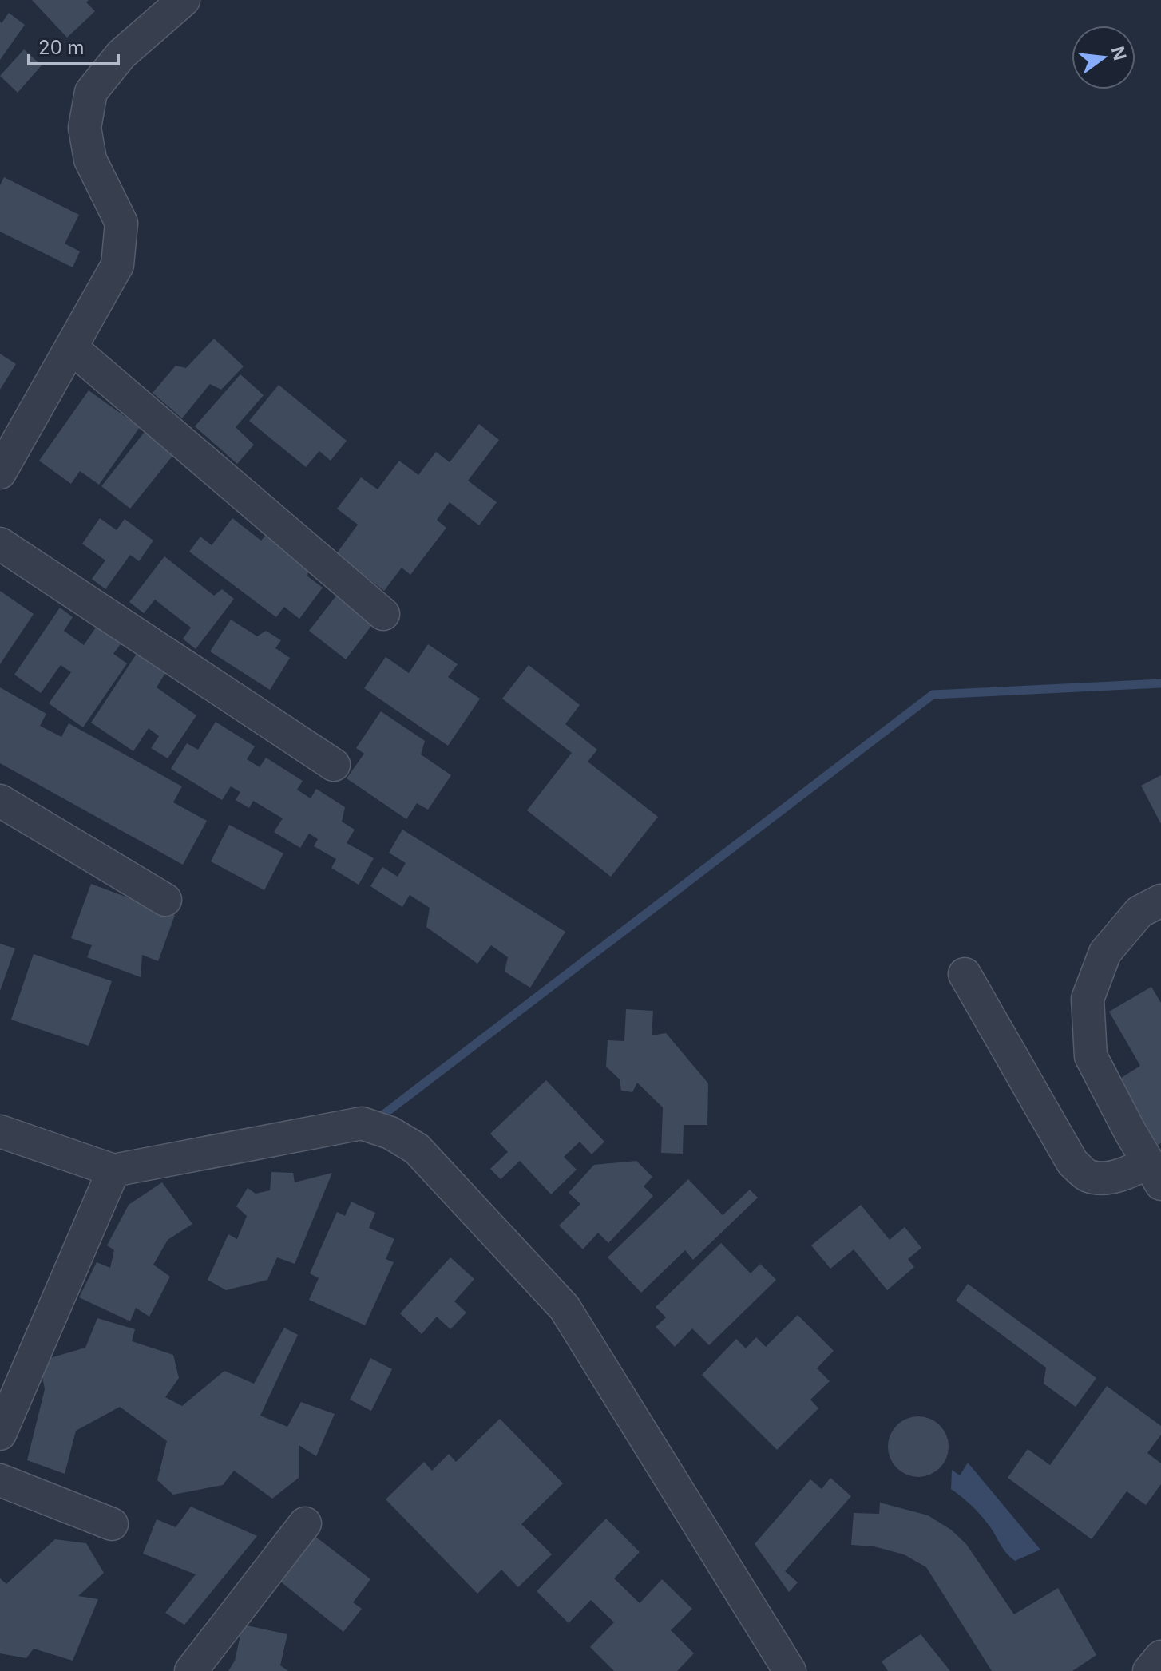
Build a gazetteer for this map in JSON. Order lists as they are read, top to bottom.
{
  "scale_bar": "20 m",
  "north": "right"
}
